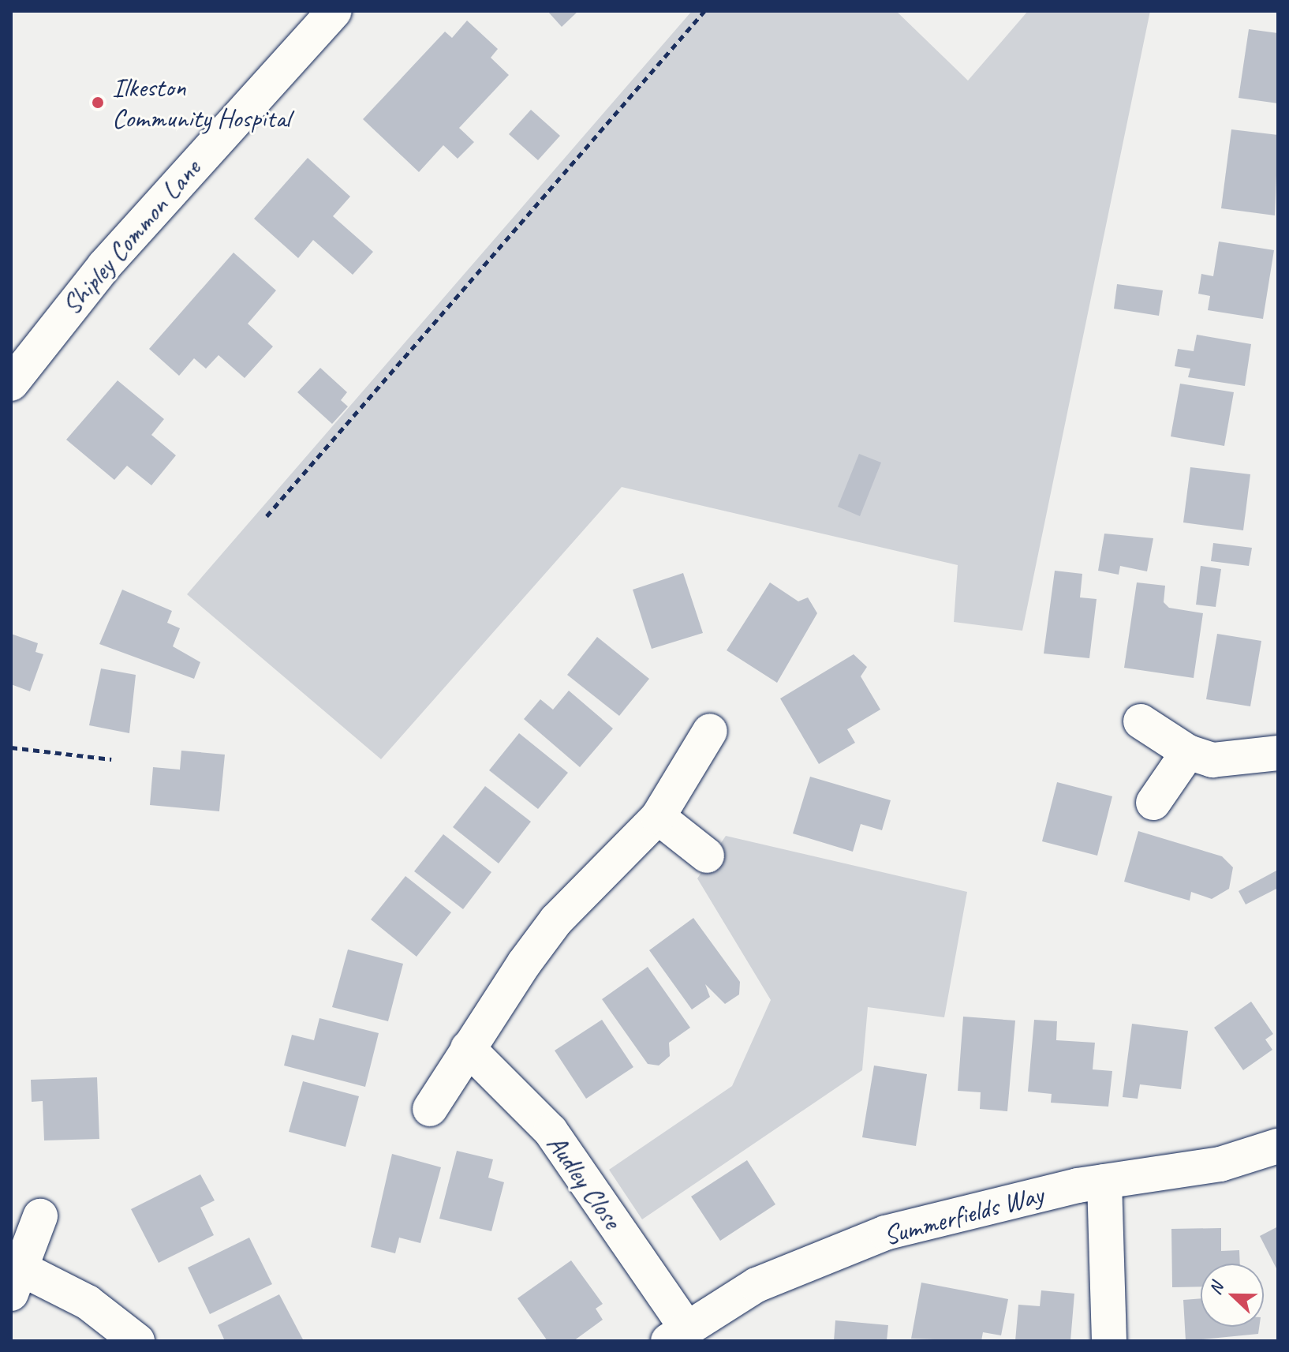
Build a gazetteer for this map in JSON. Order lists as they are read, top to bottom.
{
  "streets": {
    "street": ["Shipley Common Lane", "Audley Close", "Summerfields Way"]
  },
  "crossings": [
    ["Audley Close", "Summerfields Way"]
  ],
  "places": ["Ilkeston Community Hospital"],
  "north": "left"
}
